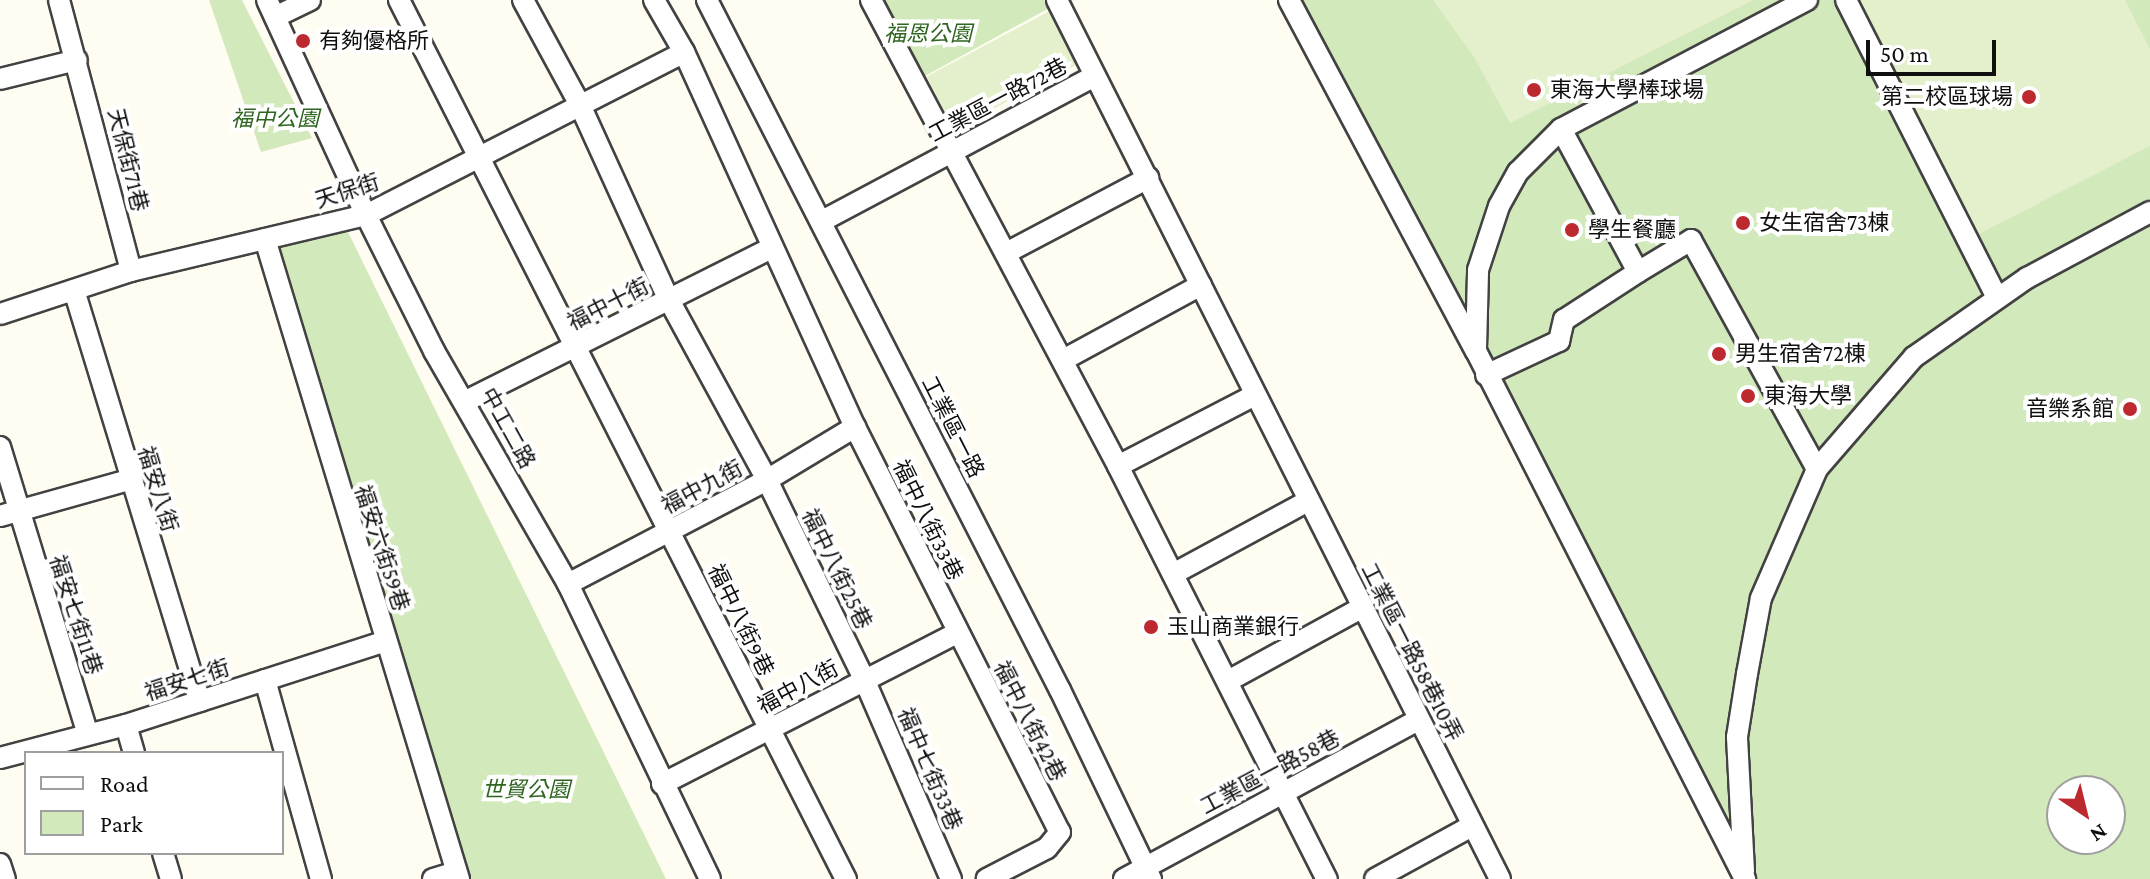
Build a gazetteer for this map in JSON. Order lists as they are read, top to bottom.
{
  "streets": {
    "street": [
      "工業區一路72巷",
      "天保街71巷",
      "天保街",
      "福中十街",
      "工業區一路",
      "中工二路",
      "福中九街",
      "福安八街",
      "福中八街33巷",
      "福安六街59巷",
      "福中八街25巷",
      "福安七街11巷",
      "福中八街9巷",
      "工業區一路58巷10弄",
      "福安七街",
      "福中八街",
      "福中八街42巷",
      "福中七街33巷",
      "工業區一路58巷"
    ]
  },
  "crossings": [
    ["工業區一路72巷", "工業區一路"],
    ["工業區一路72巷", "工業區一路58巷10弄"],
    ["天保街71巷", "天保街"],
    ["天保街", "中工二路"],
    ["天保街", "福安八街"],
    ["天保街", "福中八街33巷"],
    ["天保街", "福安六街59巷"],
    ["天保街", "福中八街25巷"],
    ["天保街", "福中八街9巷"],
    ["福中十街", "中工二路"],
    ["福中十街", "福中八街33巷"],
    ["福中十街", "福中八街25巷"],
    ["福中十街", "福中八街9巷"],
    ["工業區一路", "工業區一路58巷"],
    ["中工二路", "福中九街"],
    ["中工二路", "福中八街"],
    ["福中九街", "福中八街33巷"],
    ["福中九街", "福中八街25巷"],
    ["福中九街", "福中八街9巷"],
    ["福安八街", "福安七街"],
    ["福中八街33巷", "福中八街"],
    ["福中八街33巷", "福中八街42巷"],
    ["福安六街59巷", "福安七街"],
    ["福中八街25巷", "福中八街"],
    ["福中八街25巷", "福中七街33巷"],
    ["福安七街11巷", "福安七街"],
    ["福中八街9巷", "福中八街"],
    ["工業區一路58巷10弄", "工業區一路58巷"],
    ["福中八街", "福中八街42巷"],
    ["福中八街", "福中七街33巷"]
  ],
  "parks": ["福恩公園", "福中公園", "世貿公園"],
  "places": [
    "有夠優格所",
    "東海大學棒球場",
    "第二校區球場",
    "女生宿舍73棟",
    "學生餐廳",
    "男生宿舍72棟",
    "東海大學",
    "音樂系館",
    "玉山商業銀行"
  ],
  "legend": ["Road", "Park"],
  "scale_bar": "50 m",
  "north": "bottom right"
}
